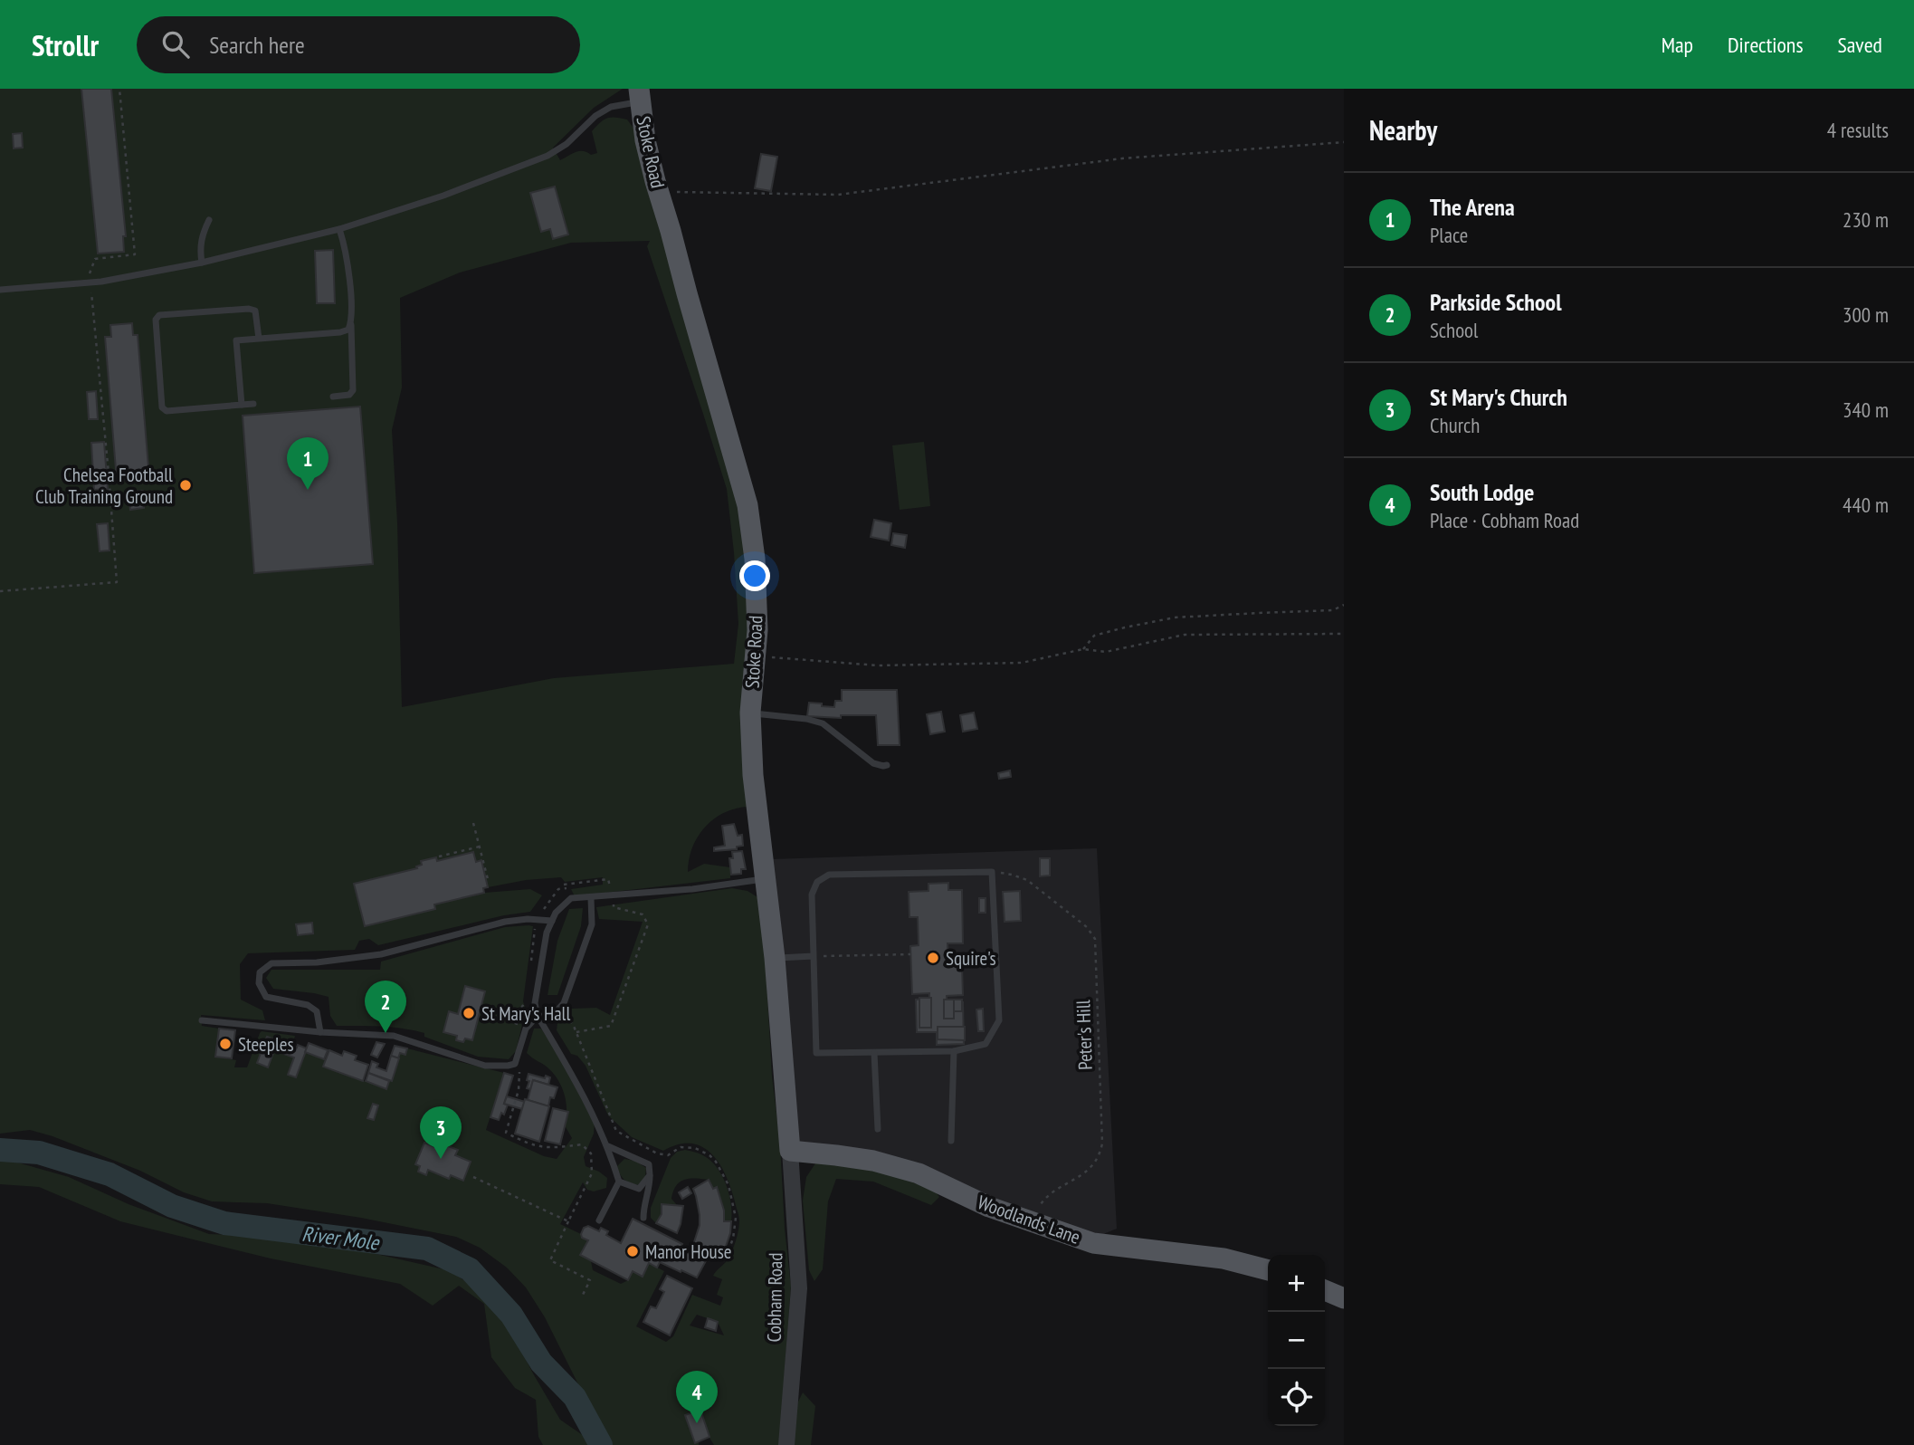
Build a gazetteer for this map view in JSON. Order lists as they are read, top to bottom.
{
  "streets": {
    "main road": ["Stoke Road", "Woodlands Lane"],
    "street": ["Cobham Road"],
    "path": ["Peter's Hill"]
  },
  "crossings": [
    ["Stoke Road", "Woodlands Lane"],
    ["Stoke Road", "Cobham Road"],
    ["Peter's Hill", "Woodlands Lane"],
    ["Woodlands Lane", "Cobham Road"]
  ],
  "water": ["River Mole"],
  "places": [
    "Chelsea Football Club Training Ground",
    "Squire's",
    "St Mary's Hall",
    "Steeples",
    "Manor House"
  ],
  "page": {
    "header": "Strollr",
    "search": "Search here",
    "nav": ["Map", "Directions", "Saved"],
    "heading": ["Nearby", "4 results"],
    "list": [
      {
        "mark": "1",
        "name": "The Arena",
        "note": "Place",
        "value": "230 m"
      },
      {
        "mark": "2",
        "name": "Parkside School",
        "note": "School",
        "value": "300 m"
      },
      {
        "mark": "3",
        "name": "St Mary's Church",
        "note": "Church",
        "value": "340 m"
      },
      {
        "mark": "4",
        "name": "South Lodge",
        "note": "Place · Cobham Road",
        "value": "440 m"
      }
    ],
    "pins": [
      "1",
      "2",
      "3",
      "4"
    ],
    "map_buttons": ["+", "−"]
  }
}
